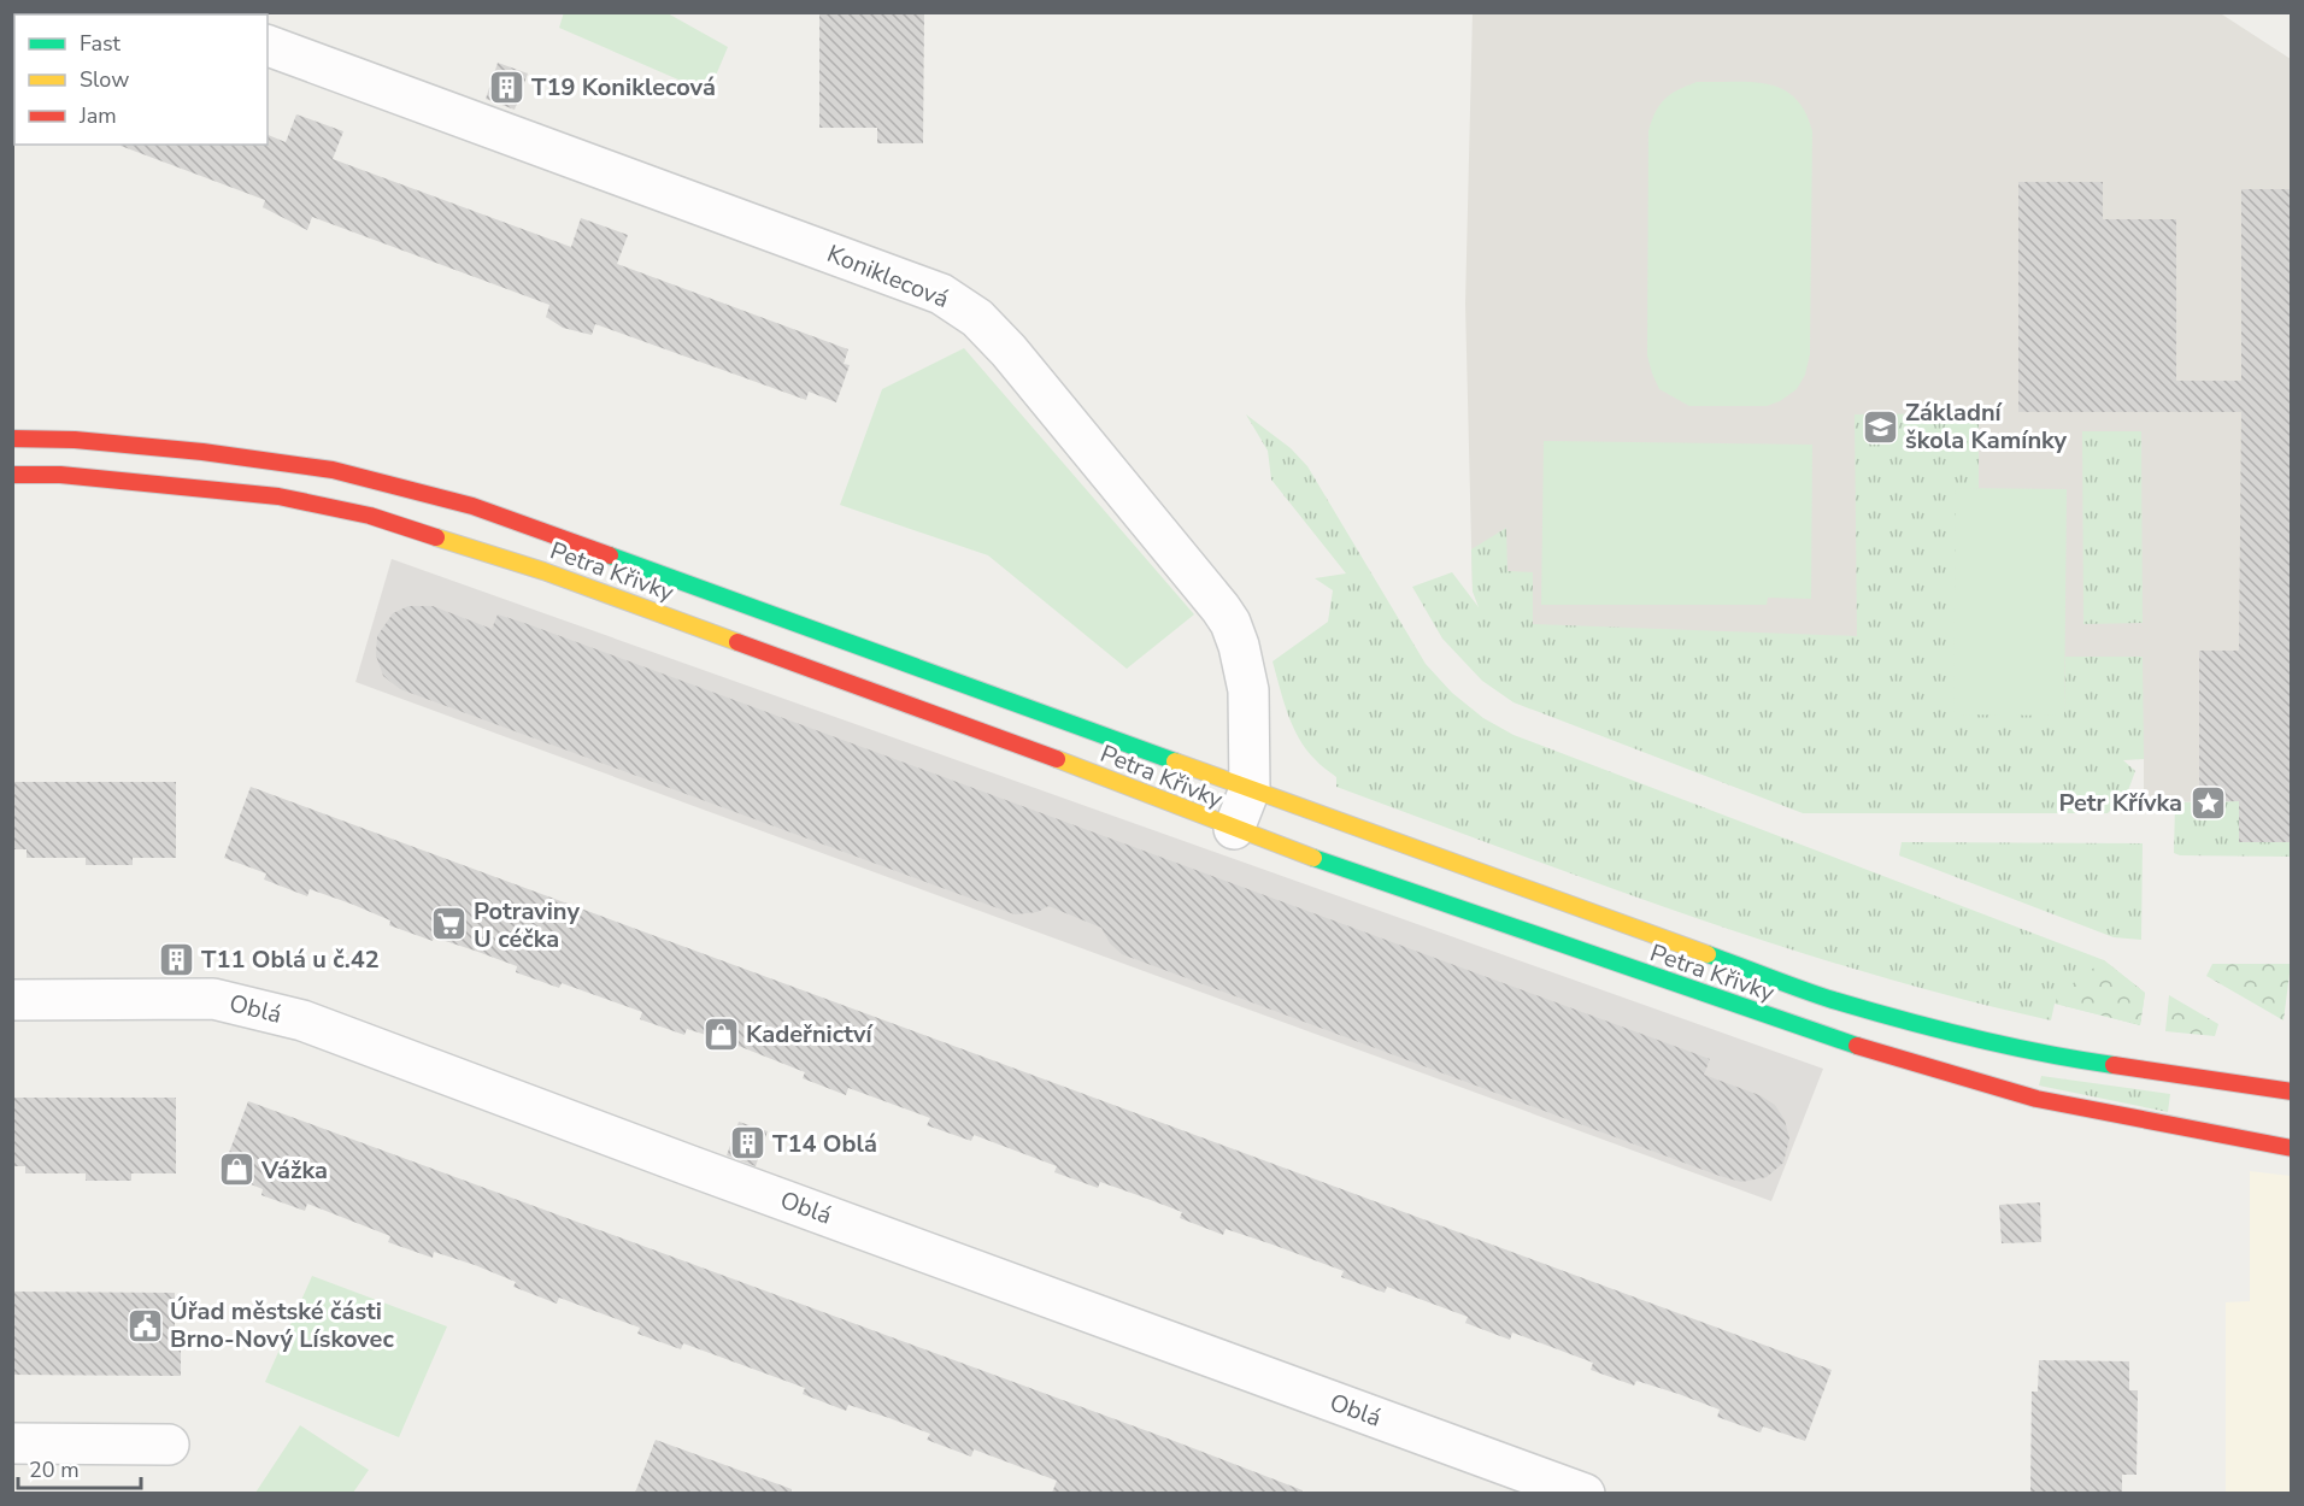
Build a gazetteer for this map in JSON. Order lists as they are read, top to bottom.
{
  "streets": {
    "street": ["Koniklecová", "Petra Křivky", "Oblá"]
  },
  "crossings": [
    ["Koniklecová", "Petra Křivky"]
  ],
  "places": {
    "building": ["T19 Koniklecová", "T11 Oblá u č.42", "T14 Oblá"],
    "school or university": ["Základní škola Kamínky"],
    "place": ["Petr Křívka"],
    "supermarket": ["Potraviny U céčka"],
    "shop": ["Kadeřnictví", "Vážka"],
    "public building": ["Úřad městské části Brno-Nový Lískovec"]
  },
  "legend": ["Fast", "Slow", "Jam"],
  "scale_bar": "20 m"
}
